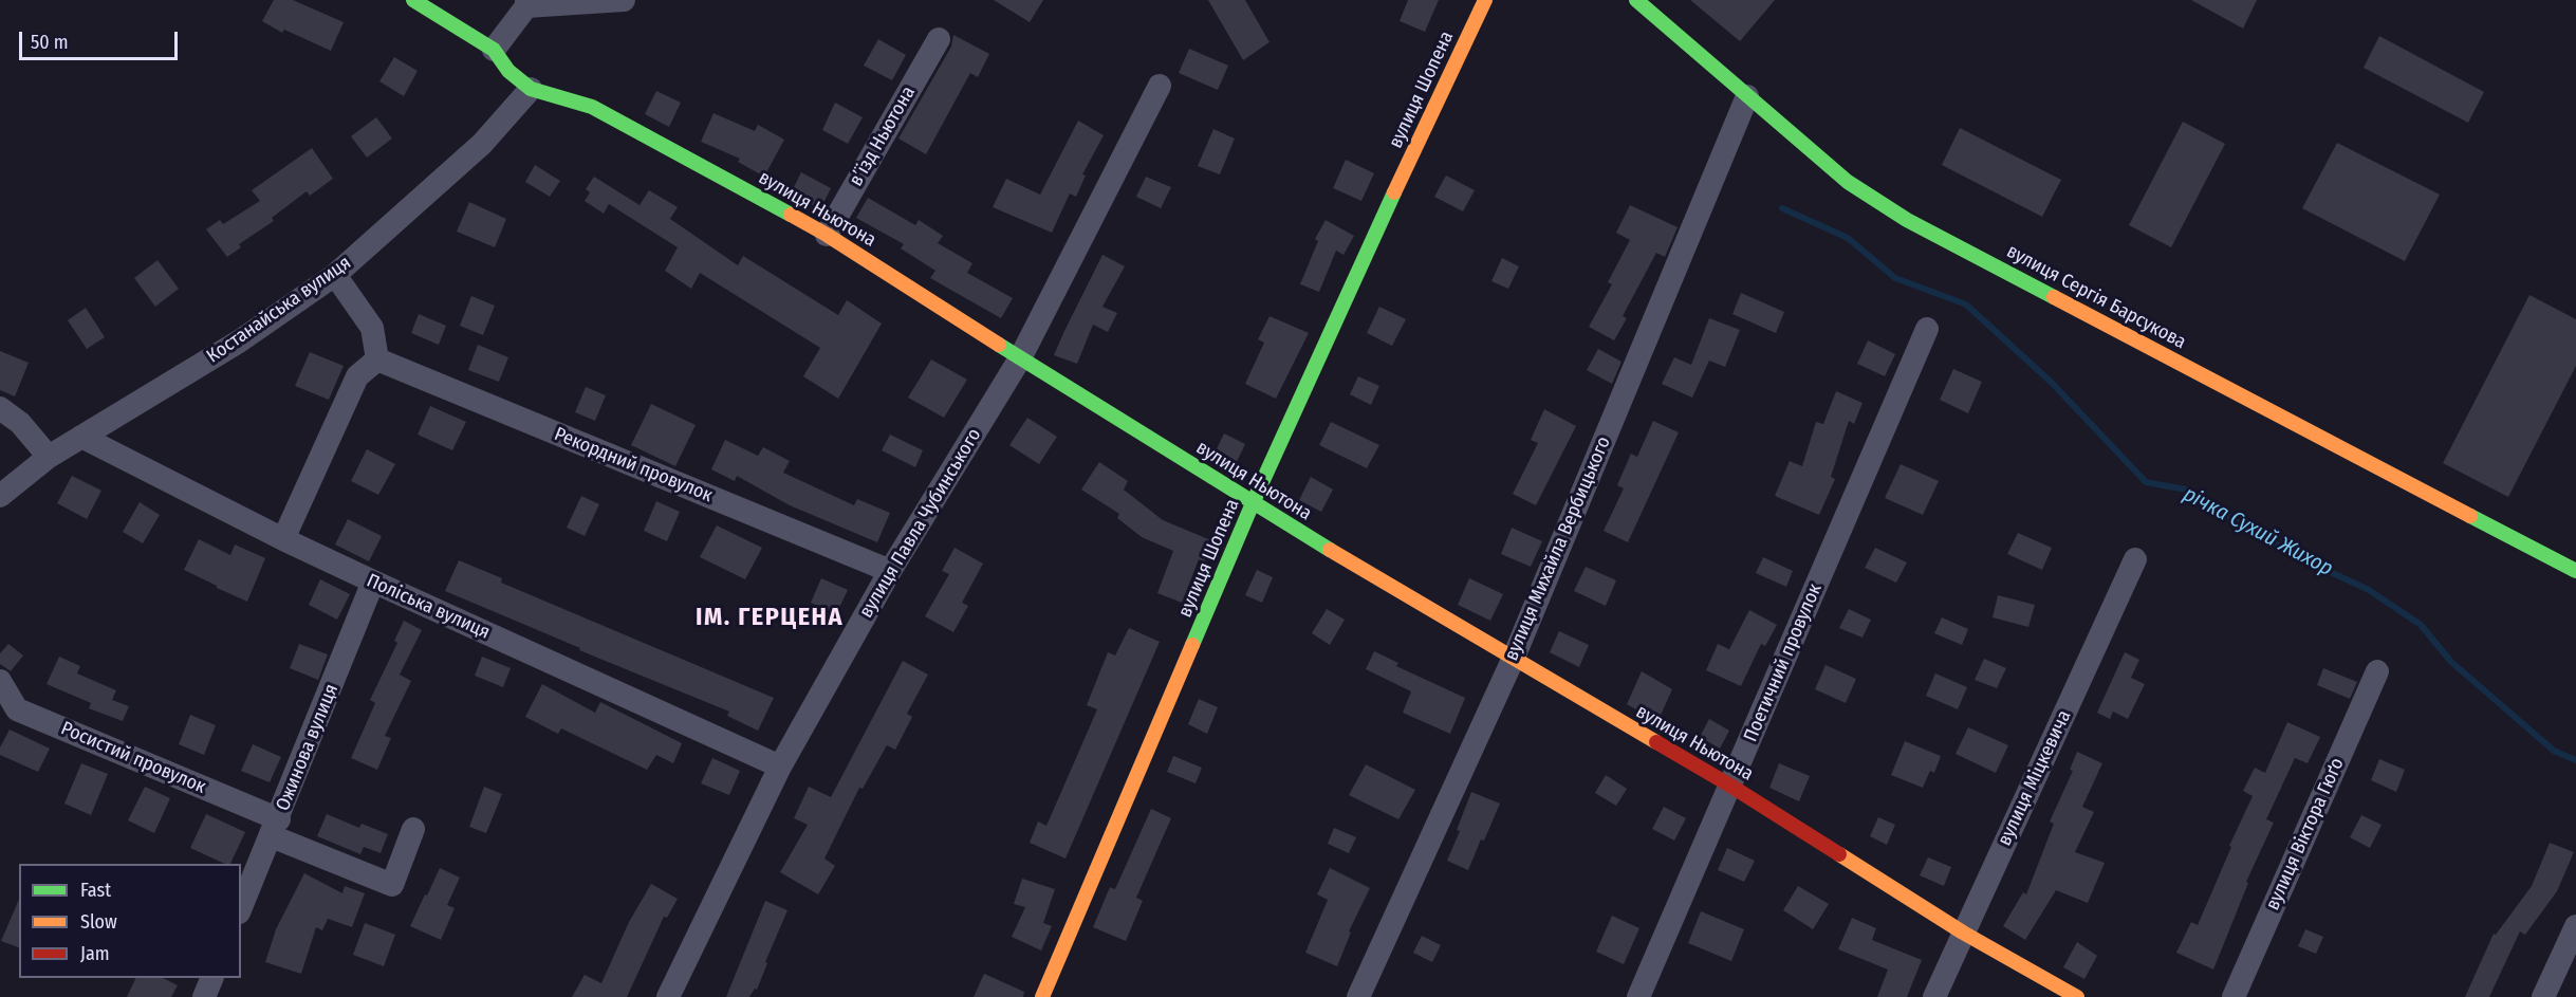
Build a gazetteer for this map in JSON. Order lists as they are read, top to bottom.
{
  "streets": {
    "street": [
      "вулиця Шопена",
      "в’їзд Ньютона",
      "вулиця Ньютона",
      "вулиця Сергія Барсукова",
      "Костанайська вулиця",
      "Рекордний провулок",
      "вулиця Павла Чубинського",
      "вулиця Михайла Вербицького",
      "Поліська вулиця",
      "Поетичний провулок",
      "Ожинова вулиця",
      "Росистий провулок",
      "вулиця Міцкевича",
      "вулиця Віктора Гюґо"
    ]
  },
  "crossings": [
    ["вулиця Шопена", "вулиця Ньютона"],
    ["в’їзд Ньютона", "вулиця Ньютона"],
    ["вулиця Ньютона", "Костанайська вулиця"],
    ["вулиця Ньютона", "вулиця Павла Чубинського"],
    ["вулиця Ньютона", "вулиця Михайла Вербицького"],
    ["вулиця Ньютона", "Поетичний провулок"],
    ["вулиця Ньютона", "вулиця Міцкевича"],
    ["вулиця Сергія Барсукова", "вулиця Михайла Вербицького"],
    ["Костанайська вулиця", "Поліська вулиця"],
    ["Рекордний провулок", "вулиця Павла Чубинського"],
    ["вулиця Павла Чубинського", "Поліська вулиця"],
    ["Поліська вулиця", "Ожинова вулиця"],
    ["Ожинова вулиця", "Росистий провулок"]
  ],
  "districts": ["ІМ. ГЕРЦЕНА"],
  "water": ["річка Сухий Жихор"],
  "legend": ["Fast", "Slow", "Jam"],
  "scale_bar": "50 m"
}
